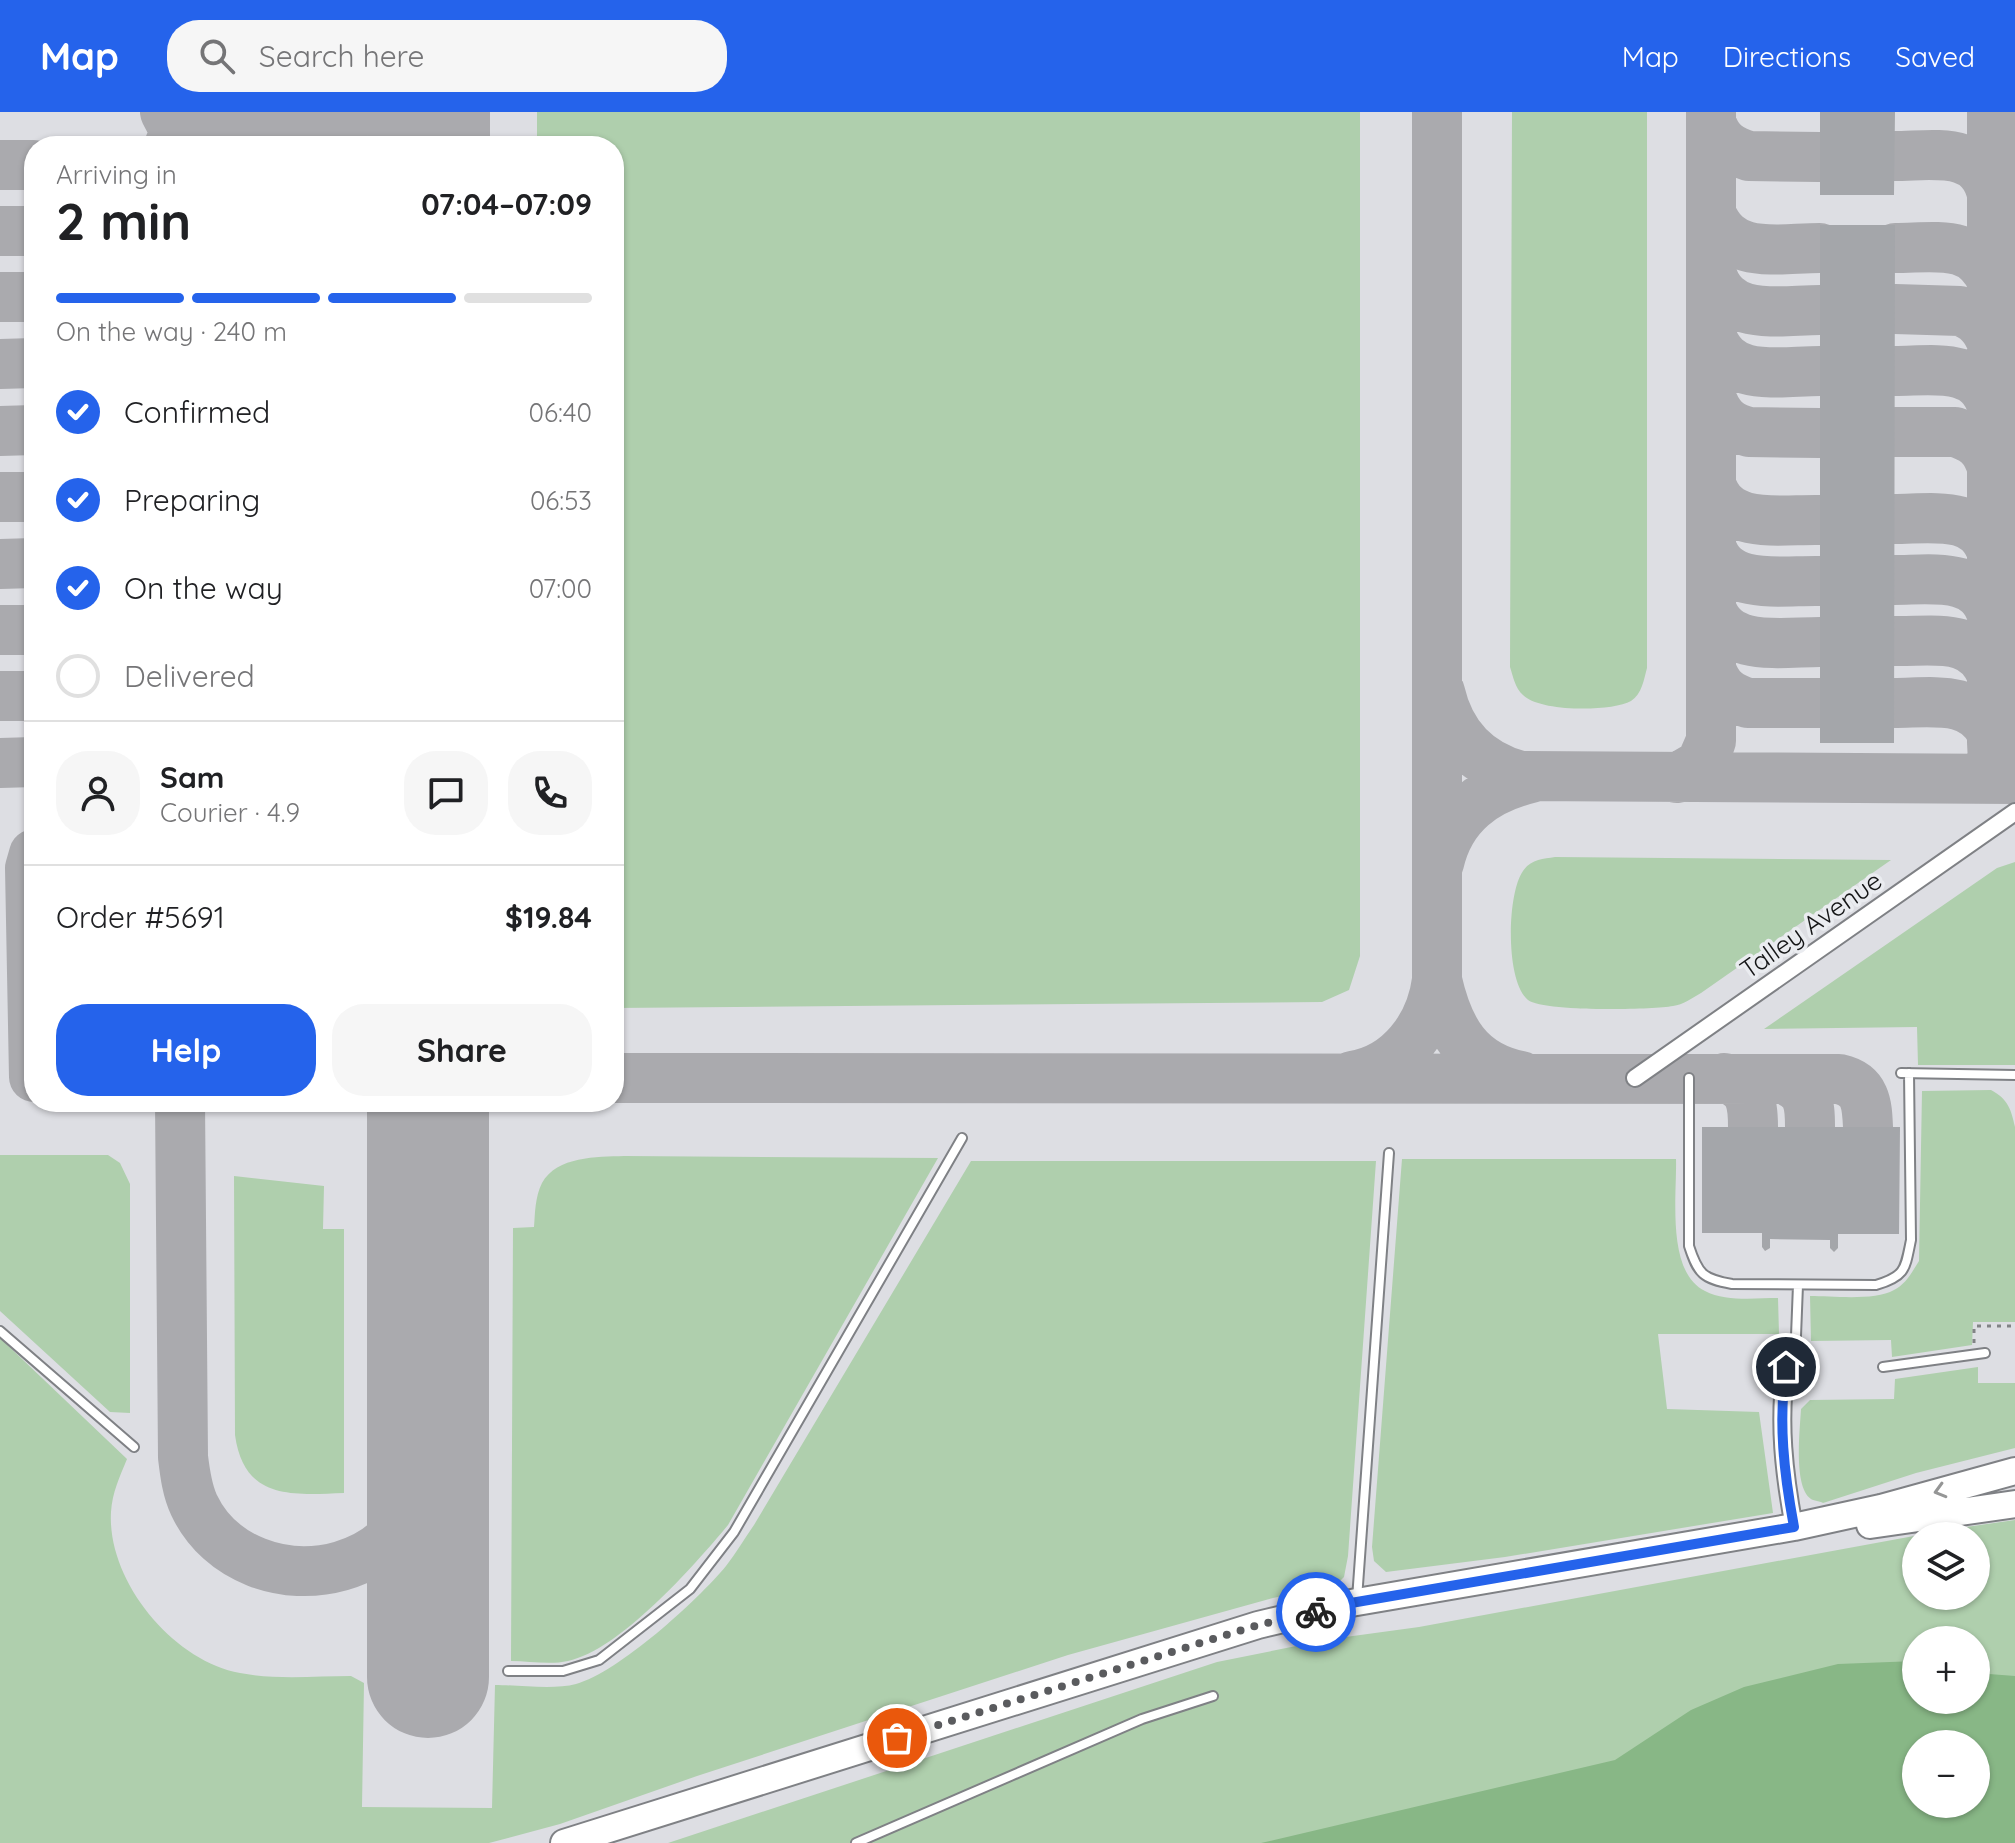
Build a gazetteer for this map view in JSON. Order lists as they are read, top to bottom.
{
  "streets": {
    "street": ["Talley Avenue"]
  },
  "page": {
    "header": "Map",
    "search": "Search here",
    "nav": ["Map", "Directions", "Saved"],
    "heading": ["2 min", "Arriving in", "07:04–07:09"],
    "panel": [
      "Sam",
      "Courier · 4.9",
      "Order #5691",
      "$19.84"
    ],
    "bar": "On the way · 240 m",
    "list": [
      ["Confirmed", "06:40"],
      ["Preparing", "06:53"],
      ["On the way", "07:00"],
      "Delivered"
    ],
    "buttons": ["Help", "Share"],
    "map_buttons": ["+", "−"]
  }
}
